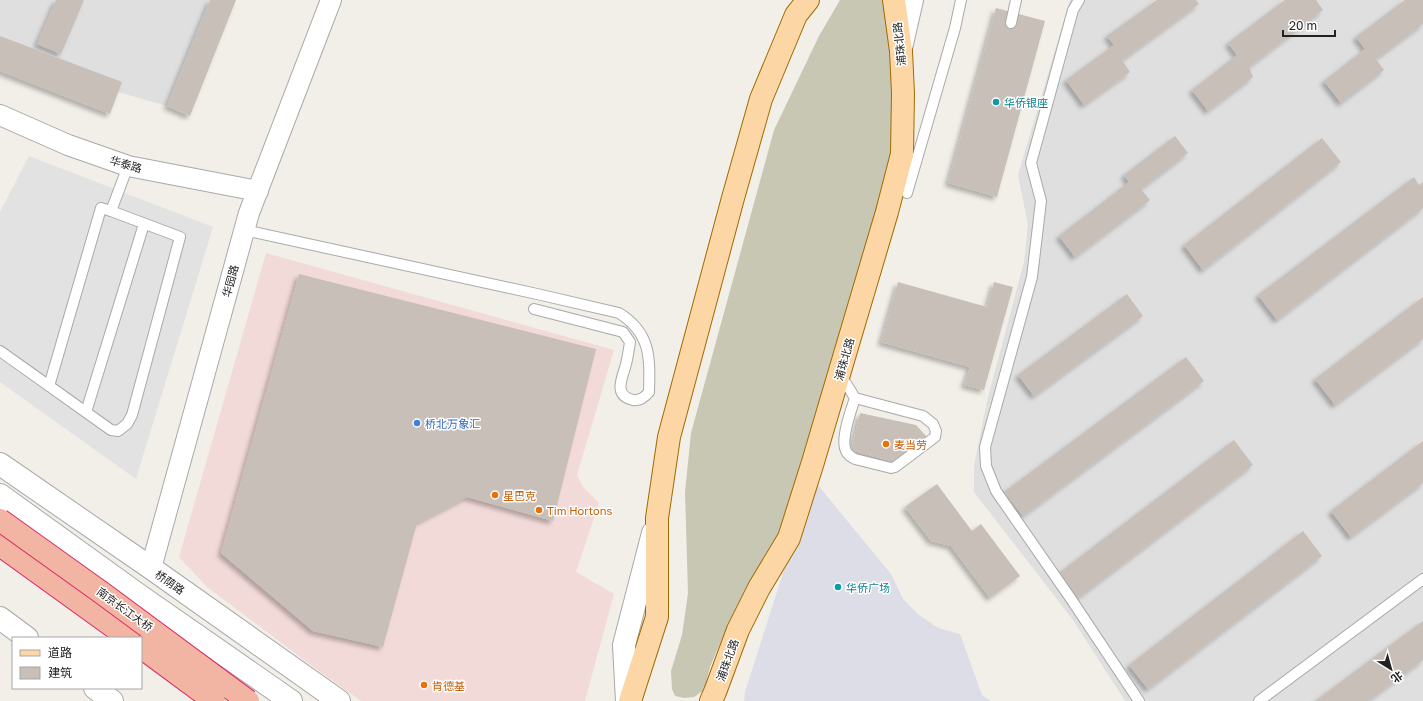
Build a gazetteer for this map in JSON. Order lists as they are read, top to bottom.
{
  "streets": {
    "highway": ["南京长江大桥"],
    "main road": ["浦珠北路"],
    "street": ["华泰路", "华园路", "桥荫路"]
  },
  "crossings": [
    ["华泰路", "华园路"],
    ["华园路", "桥荫路"]
  ],
  "places": [
    "华侨银座",
    "桥北万象汇",
    "麦当劳",
    "星巴克",
    "Tim Hortons",
    "华侨广场",
    "肯德基"
  ],
  "legend": ["道路", "建筑"],
  "scale_bar": "20 m",
  "north": "bottom right"
}
